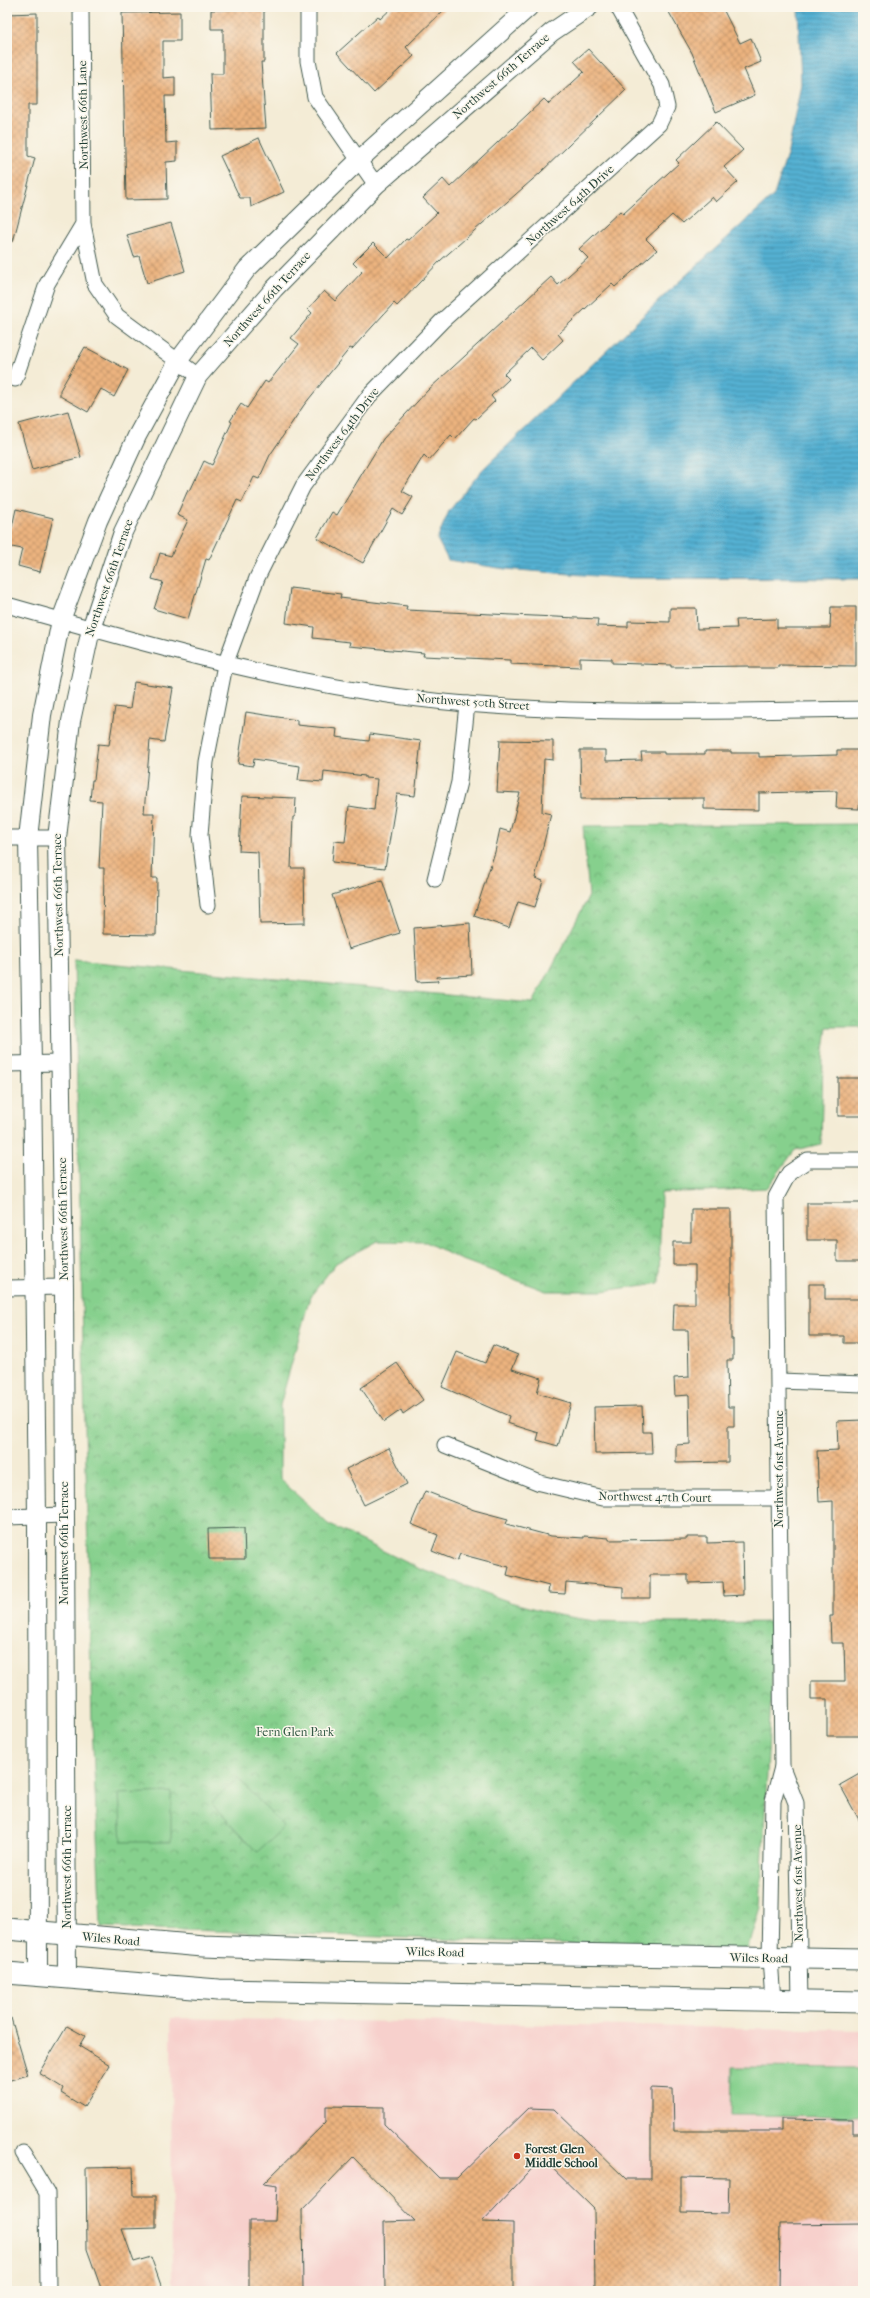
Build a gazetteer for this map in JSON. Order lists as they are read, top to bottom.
{
  "streets": {
    "main road": ["Wiles Road"],
    "street": [
      "Northwest 66th Terrace",
      "Northwest 66th Lane",
      "Northwest 64th Drive",
      "Northwest 50th Street",
      "Northwest 61st Avenue",
      "Northwest 47th Court"
    ]
  },
  "crossings": [
    ["Northwest 66th Terrace", "Northwest 66th Lane"],
    ["Northwest 66th Terrace", "Northwest 50th Street"],
    ["Northwest 66th Terrace", "Wiles Road"],
    ["Northwest 64th Drive", "Northwest 50th Street"],
    ["Northwest 61st Avenue", "Northwest 47th Court"],
    ["Northwest 61st Avenue", "Wiles Road"]
  ],
  "parks": ["Fern Glen Park"],
  "places": ["Forest Glen Middle School"]
}
